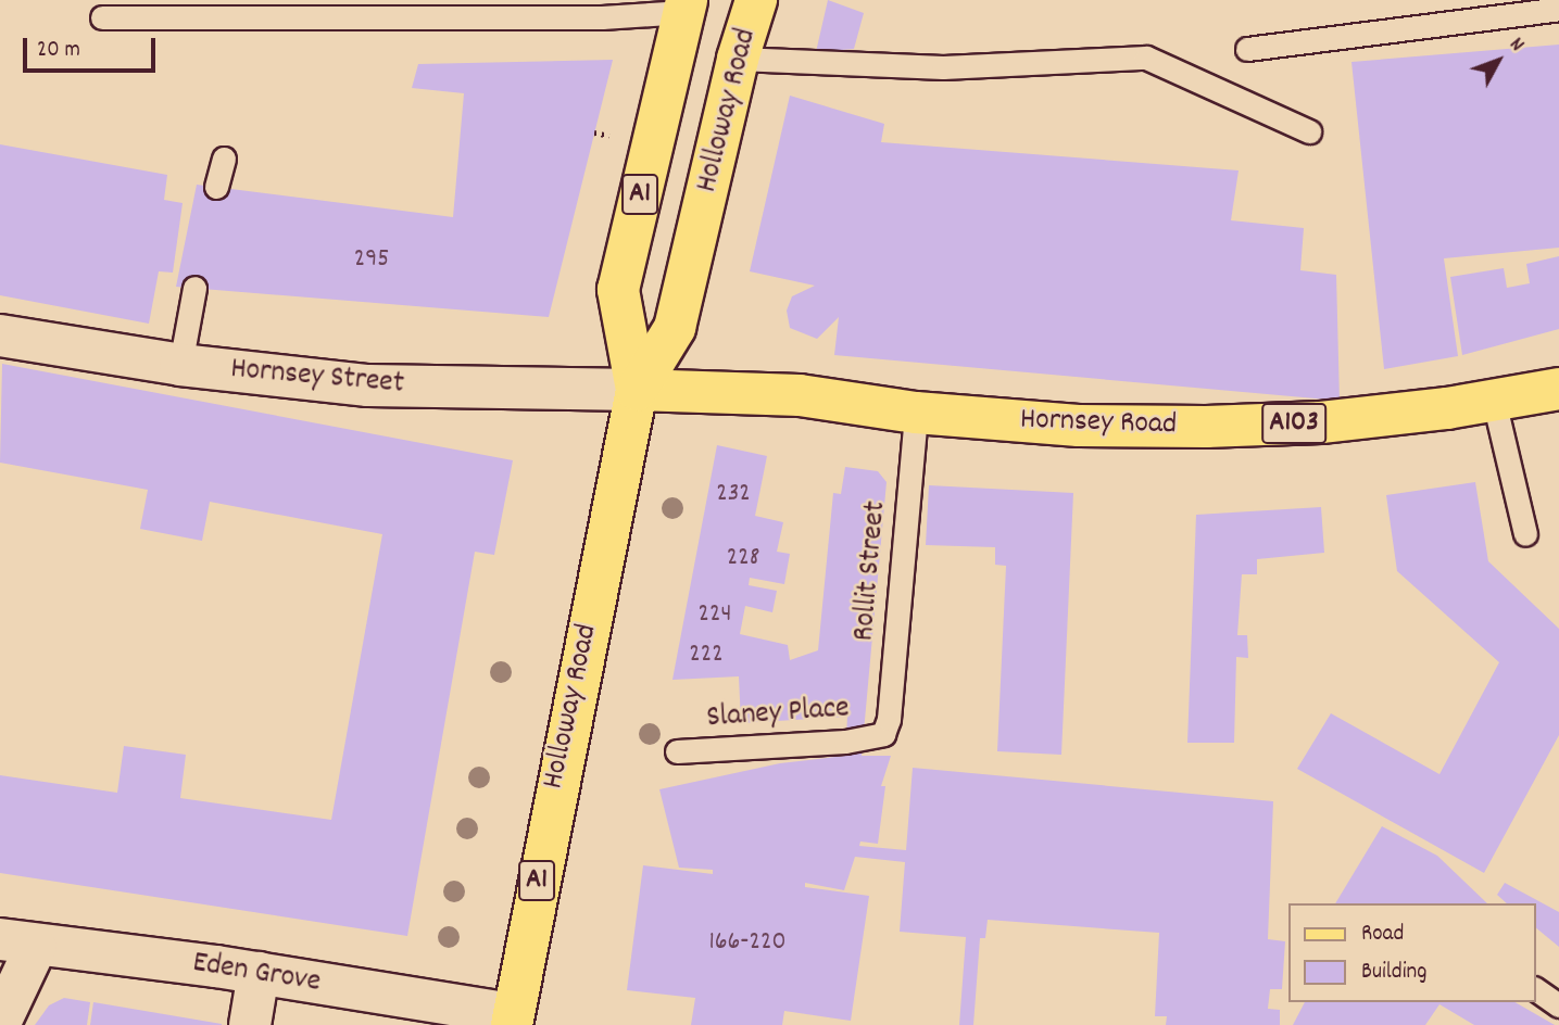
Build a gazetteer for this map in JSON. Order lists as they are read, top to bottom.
{
  "streets": {
    "main road": [
      "Holloway Road",
      "A1",
      "Hornsey Road",
      "A103"
    ],
    "street": ["Hornsey Street", "Eden Grove"],
    "lane": ["Rollit Street", "Slaney Place"]
  },
  "crossings": [
    ["Holloway Road", "Hornsey Street"],
    ["Holloway Road", "Hornsey Road"],
    ["Holloway Road", "Eden Grove"],
    ["Hornsey Street", "Hornsey Road"],
    ["Hornsey Road", "Rollit Street"],
    ["Rollit Street", "Slaney Place"]
  ],
  "house_numbers": [
    "295",
    "232",
    "228",
    "224",
    "222",
    "166-220"
  ],
  "legend": ["Road", "Building"],
  "scale_bar": "20 m",
  "north": "top right"
}
